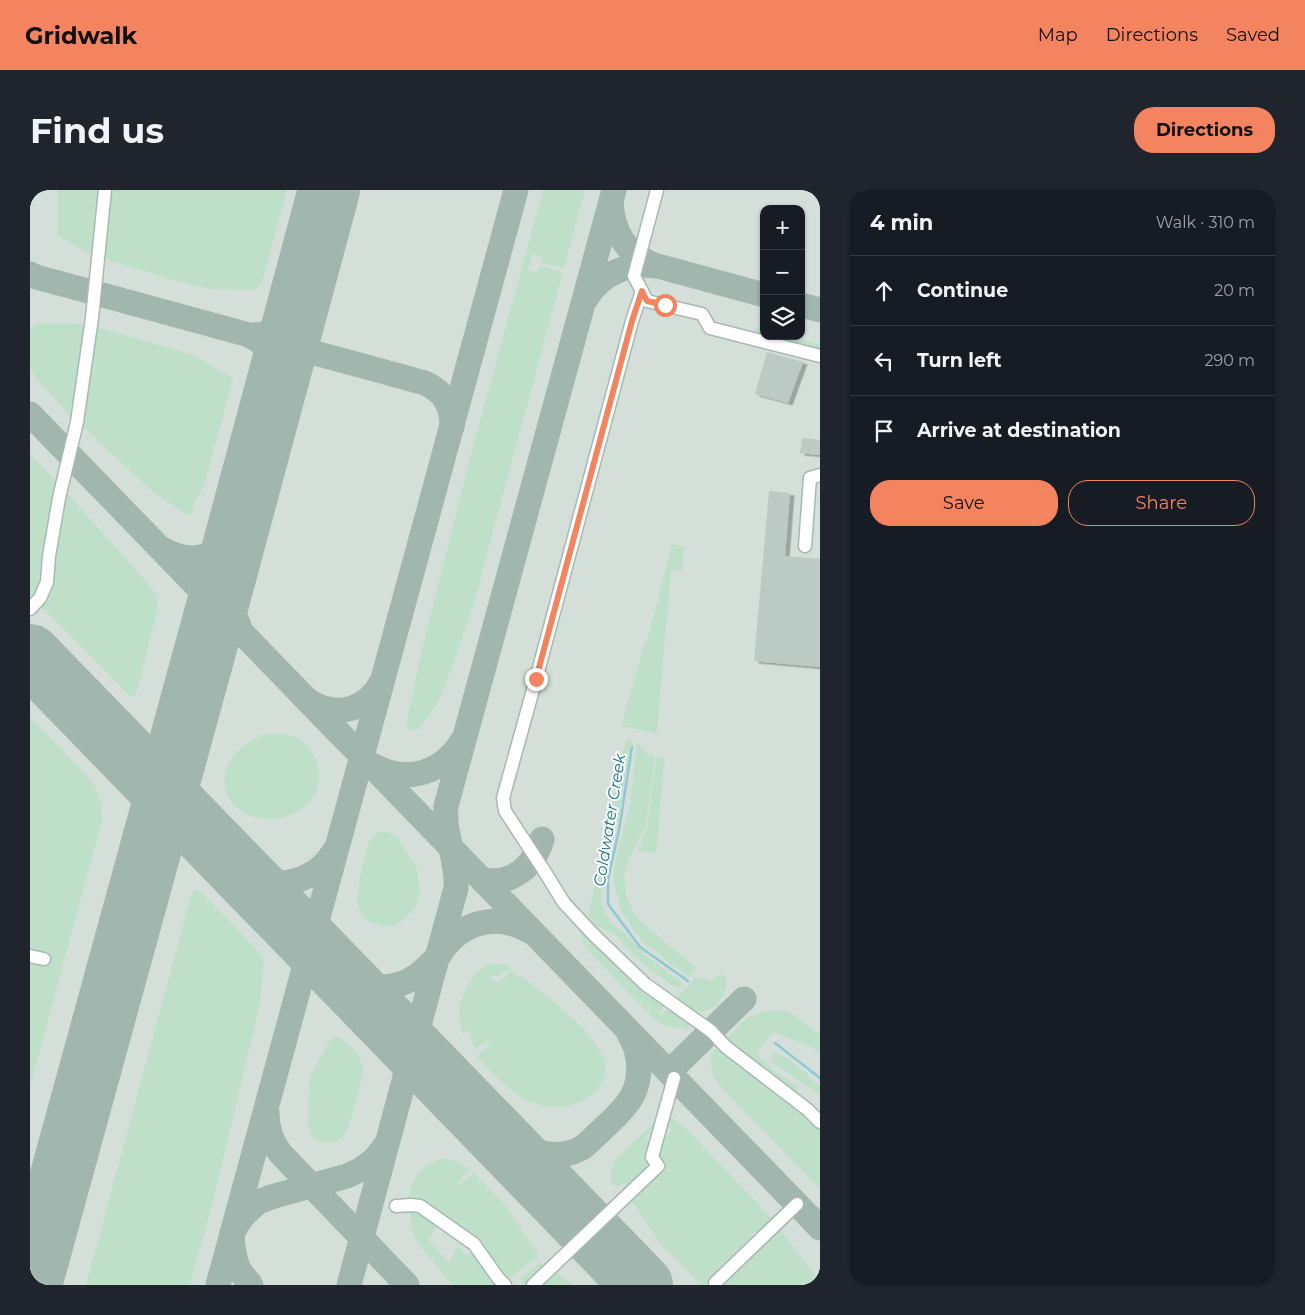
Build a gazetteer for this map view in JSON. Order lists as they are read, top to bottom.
{
  "water": ["Coldwater Creek"],
  "page": {
    "header": "Gridwalk",
    "nav": ["Map", "Directions", "Saved"],
    "buttons": [
      "Directions",
      ["Save", "Share"]
    ],
    "title": "Find us",
    "heading": ["4 min", "Walk · 310 m"],
    "map_buttons": ["+", "−"],
    "list": [
      ["Continue", "20 m"],
      ["Turn left", "290 m"],
      "Arrive at destination"
    ]
  }
}
